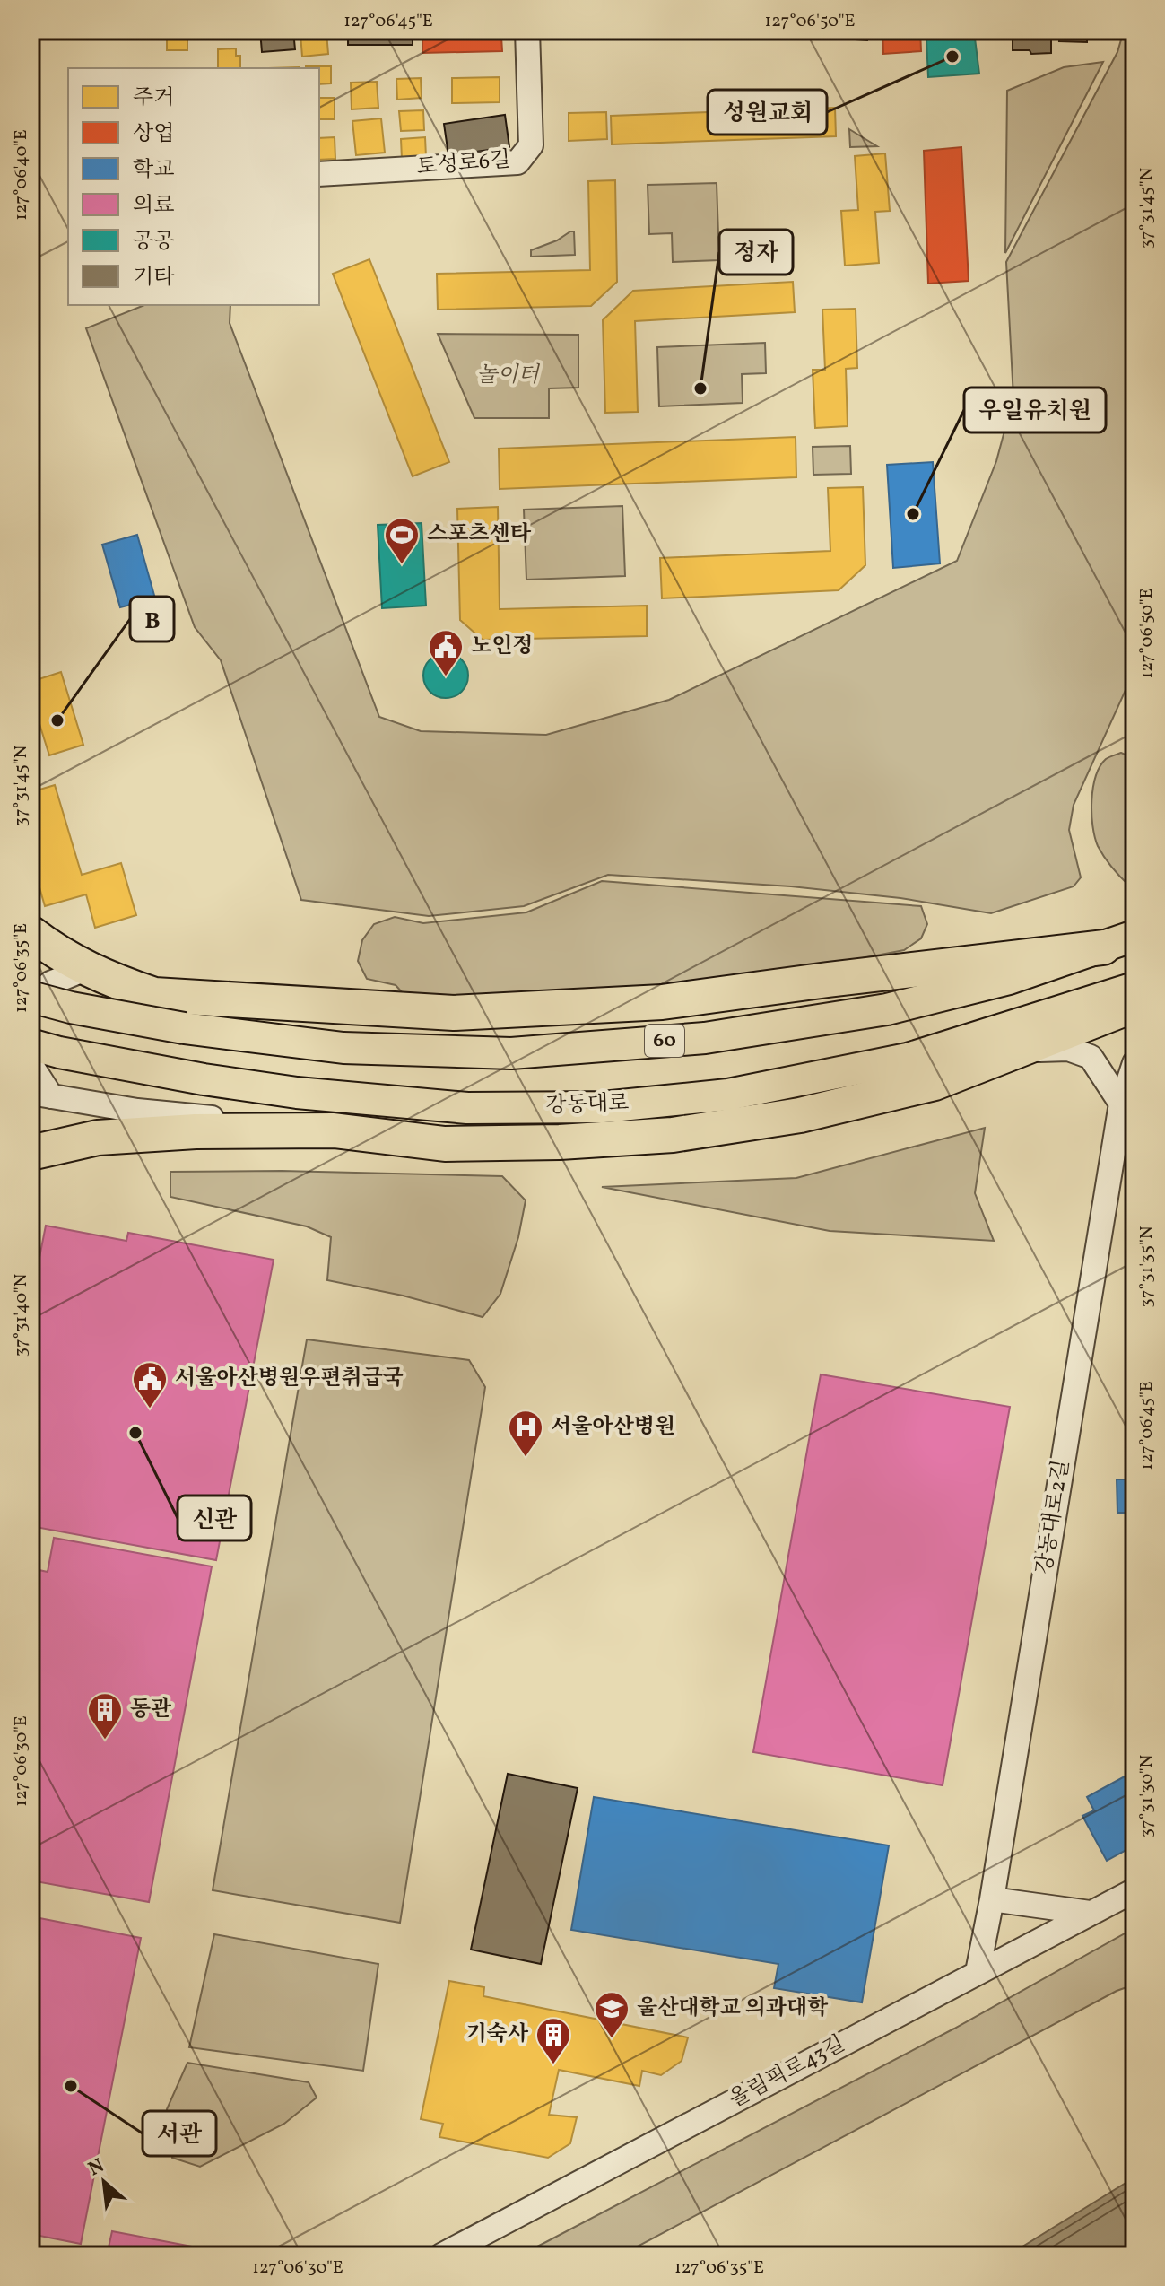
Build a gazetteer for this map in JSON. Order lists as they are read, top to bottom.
{
  "streets": {
    "main road": ["60", "강동대로"],
    "street": ["토성로6길", "강동대로2길", "올림픽로43길"]
  },
  "crossings": [
    ["강동대로2길", "올림픽로43길"]
  ],
  "parks": ["놀이터"],
  "places": {
    "other": [
      "성원교회",
      "정자",
      "우일유치원",
      "B",
      "신관",
      "서관"
    ],
    "sports": ["스포츠센타"],
    "public building": ["노인정", "서울아산병원우편취급국"],
    "hospital": ["서울아산병원"],
    "building": ["동관", "기숙사"],
    "school or university": ["울산대학교 의과대학"]
  },
  "legend": [
    "주거",
    "상업",
    "학교",
    "의료",
    "공공",
    "기타"
  ],
  "north": "top left",
  "coordinates": [
    "127°06'45\"E",
    "127°06'50\"E",
    "127°06'40\"E",
    "37°31'45\"N",
    "127°06'35\"E",
    "37°31'35\"N",
    "37°31'40\"N",
    "127°06'30\"E",
    "37°31'30\"N"
  ]
}
